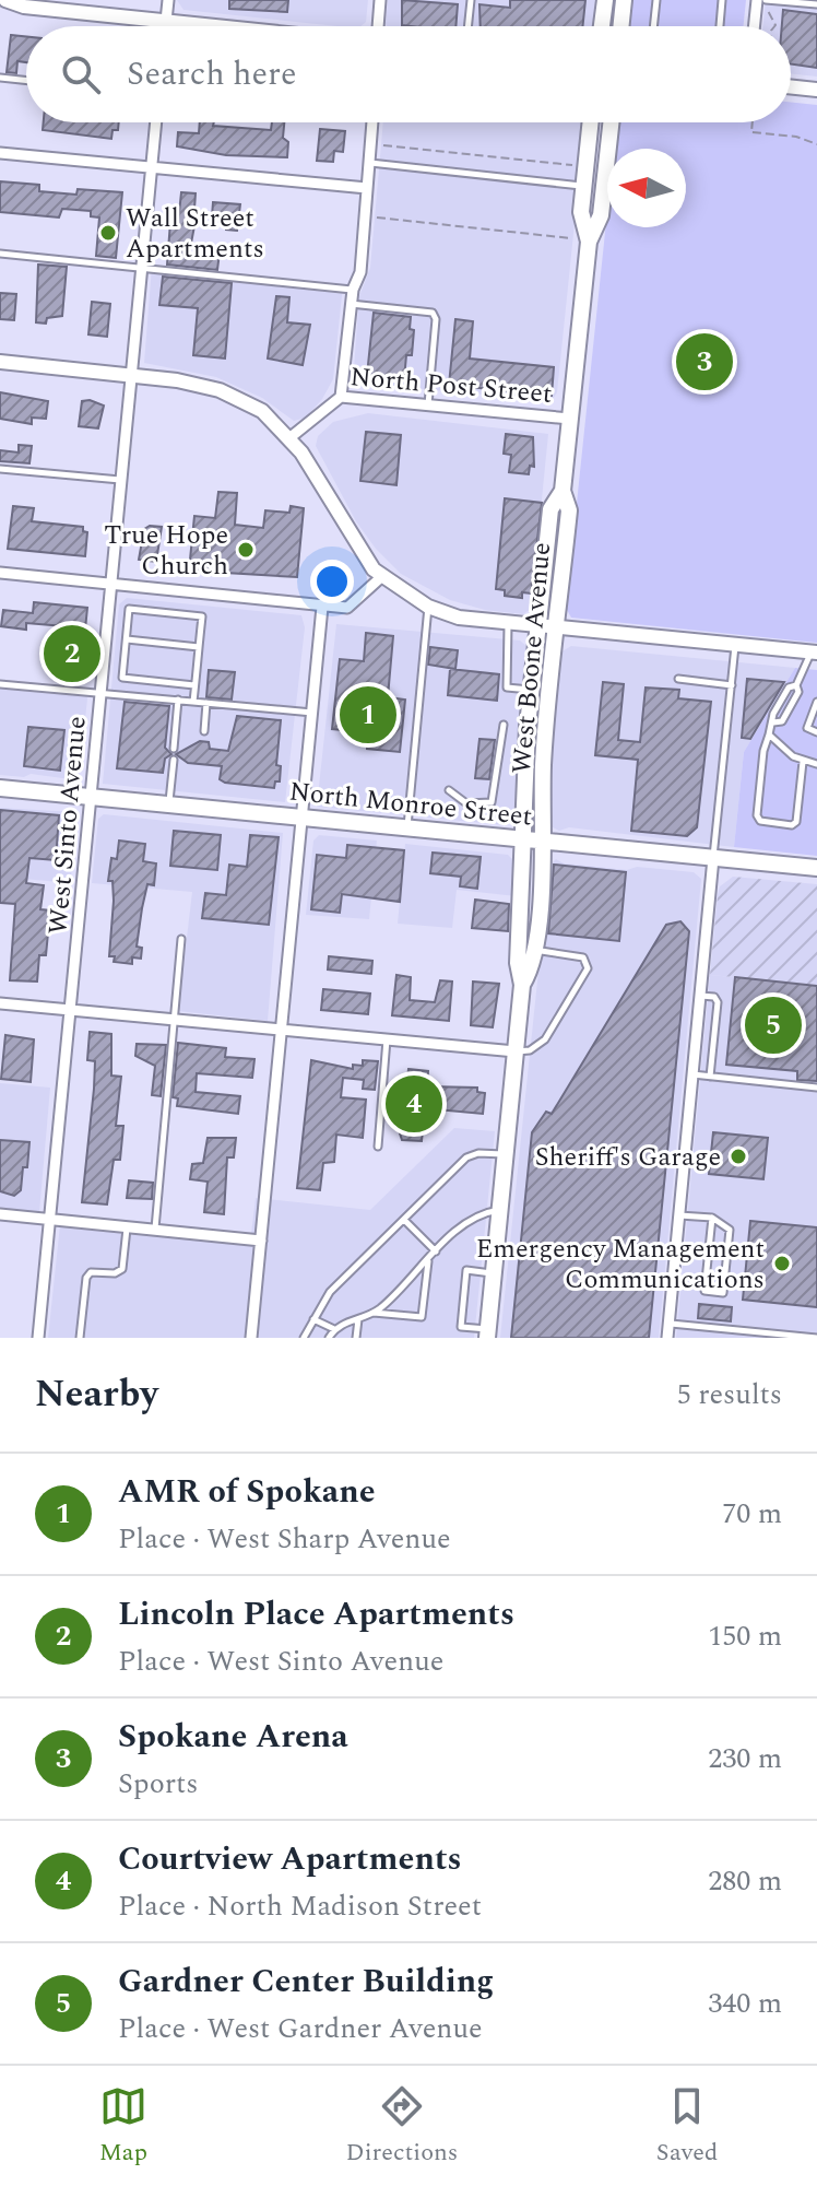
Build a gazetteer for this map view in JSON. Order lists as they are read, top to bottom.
{
  "streets": {
    "main road": ["West Boone Avenue", "North Monroe Street"],
    "street": ["North Post Street", "West Sinto Avenue"]
  },
  "crossings": [
    ["North Post Street", "West Boone Avenue"],
    ["West Boone Avenue", "North Monroe Street"],
    ["North Monroe Street", "West Sinto Avenue"]
  ],
  "places": [
    "Wall Street Apartments",
    "True Hope Church",
    "Sheriff's Garage",
    "Emergency Management Communications"
  ],
  "north": "left",
  "page": {
    "search": "Search here",
    "pins": [
      "3",
      "2",
      "1",
      "5",
      "4"
    ],
    "heading": ["Nearby", "5 results"],
    "list": [
      {
        "mark": "1",
        "name": "AMR of Spokane",
        "note": "Place · West Sharp Avenue",
        "value": "70 m"
      },
      {
        "mark": "2",
        "name": "Lincoln Place Apartments",
        "note": "Place · West Sinto Avenue",
        "value": "150 m"
      },
      {
        "mark": "3",
        "name": "Spokane Arena",
        "note": "Sports",
        "value": "230 m"
      },
      {
        "mark": "4",
        "name": "Courtview Apartments",
        "note": "Place · North Madison Street",
        "value": "280 m"
      },
      {
        "mark": "5",
        "name": "Gardner Center Building",
        "note": "Place · West Gardner Avenue",
        "value": "340 m"
      }
    ],
    "nav": ["Map", "Directions", "Saved"]
  }
}
